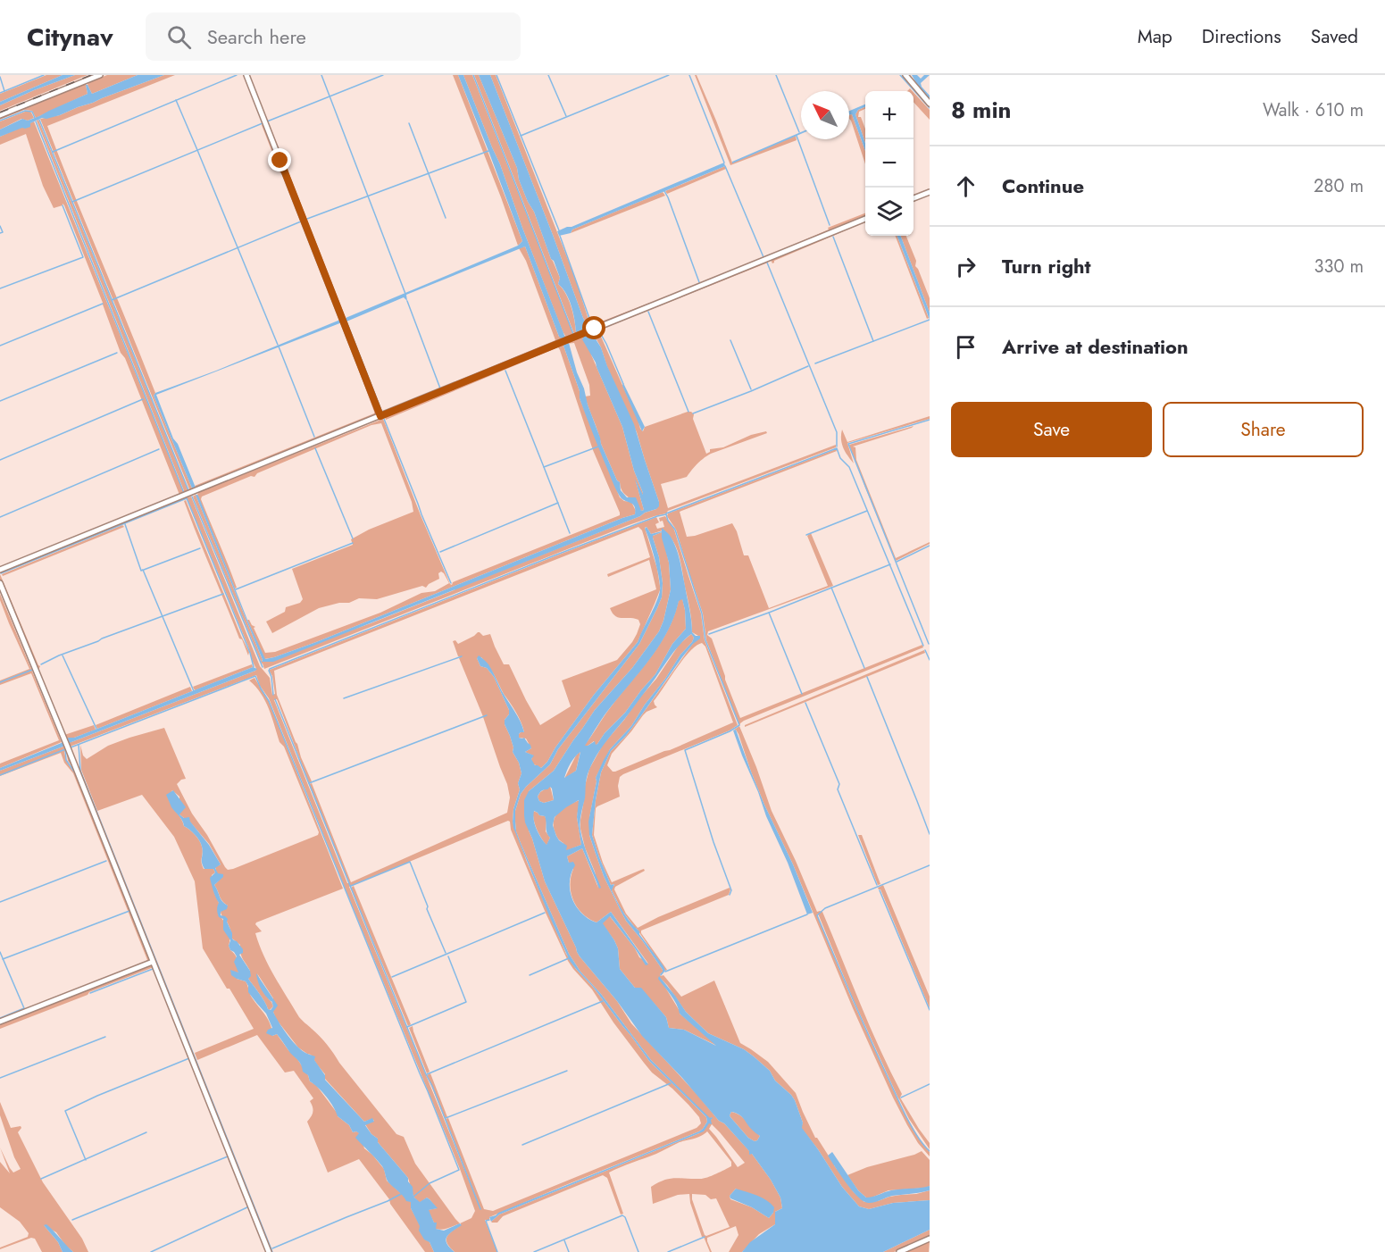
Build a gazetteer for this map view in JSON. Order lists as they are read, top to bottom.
{
  "north": "top left",
  "page": {
    "header": "Citynav",
    "search": "Search here",
    "nav": ["Map", "Directions", "Saved"],
    "heading": ["8 min", "Walk · 610 m"],
    "map_buttons": ["+", "−"],
    "list": [
      ["Continue", "280 m"],
      ["Turn right", "330 m"],
      "Arrive at destination"
    ],
    "buttons": ["Save", "Share"]
  }
}
